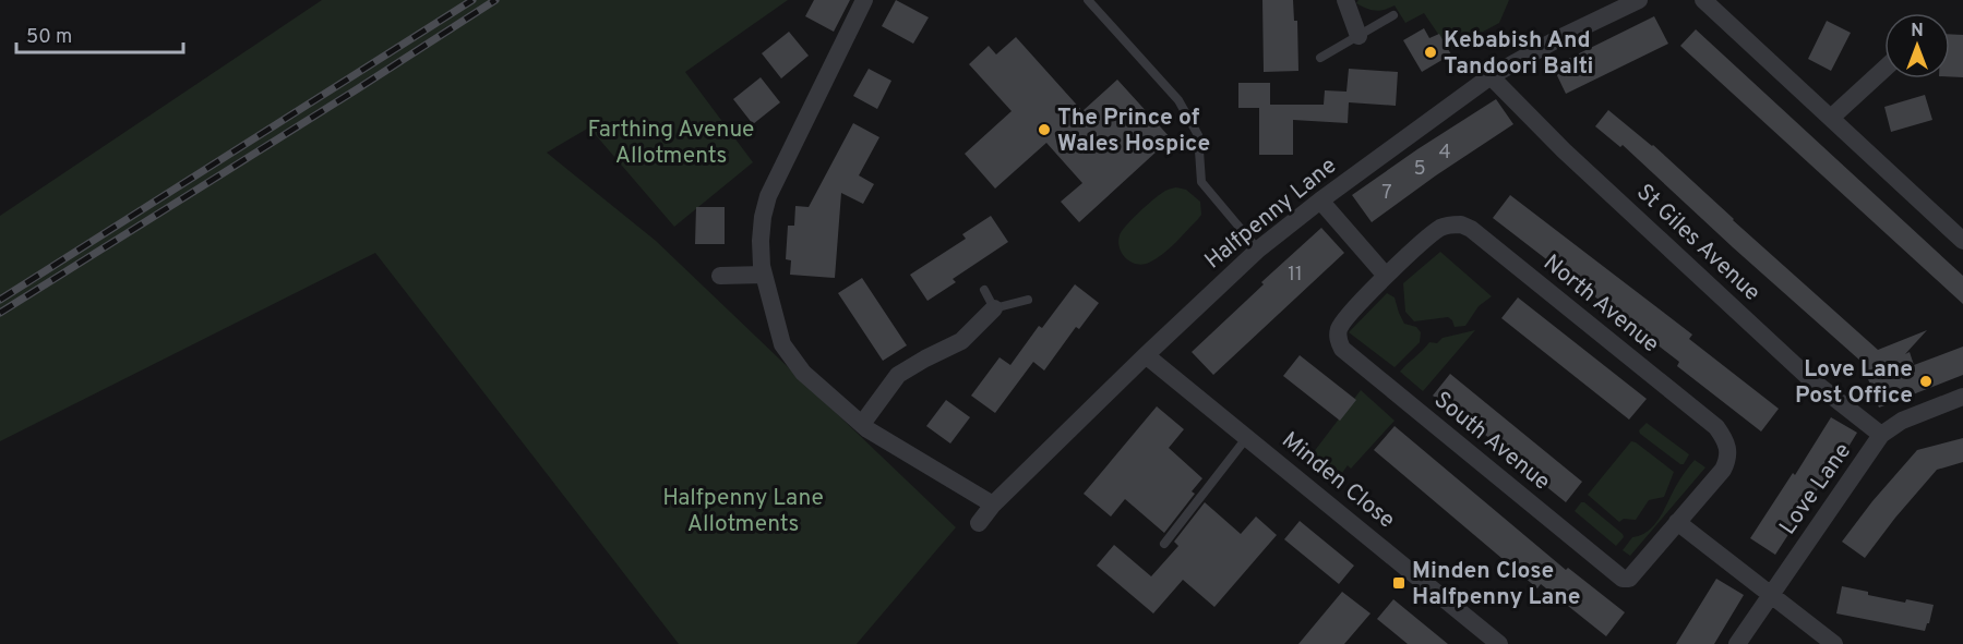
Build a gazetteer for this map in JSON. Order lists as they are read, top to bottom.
{
  "streets": {
    "street": [
      "Halfpenny Lane",
      "St Giles Avenue",
      "North Avenue",
      "South Avenue",
      "Minden Close",
      "Love Lane"
    ]
  },
  "crossings": [
    ["Halfpenny Lane", "St Giles Avenue"],
    ["Halfpenny Lane", "Minden Close"],
    ["St Giles Avenue", "Love Lane"],
    ["North Avenue", "South Avenue"]
  ],
  "parks": ["Farthing Avenue Allotments", "Halfpenny Lane Allotments"],
  "places": {
    "other": ["Kebabish And Tandoori Balti", "The Prince of Wales Hospice", "Love Lane Post Office"],
    "transit": ["Minden Close Halfpenny Lane"]
  },
  "house_numbers": [
    "4",
    "5",
    "7",
    "11"
  ],
  "scale_bar": "50 m",
  "north": "top"
}
